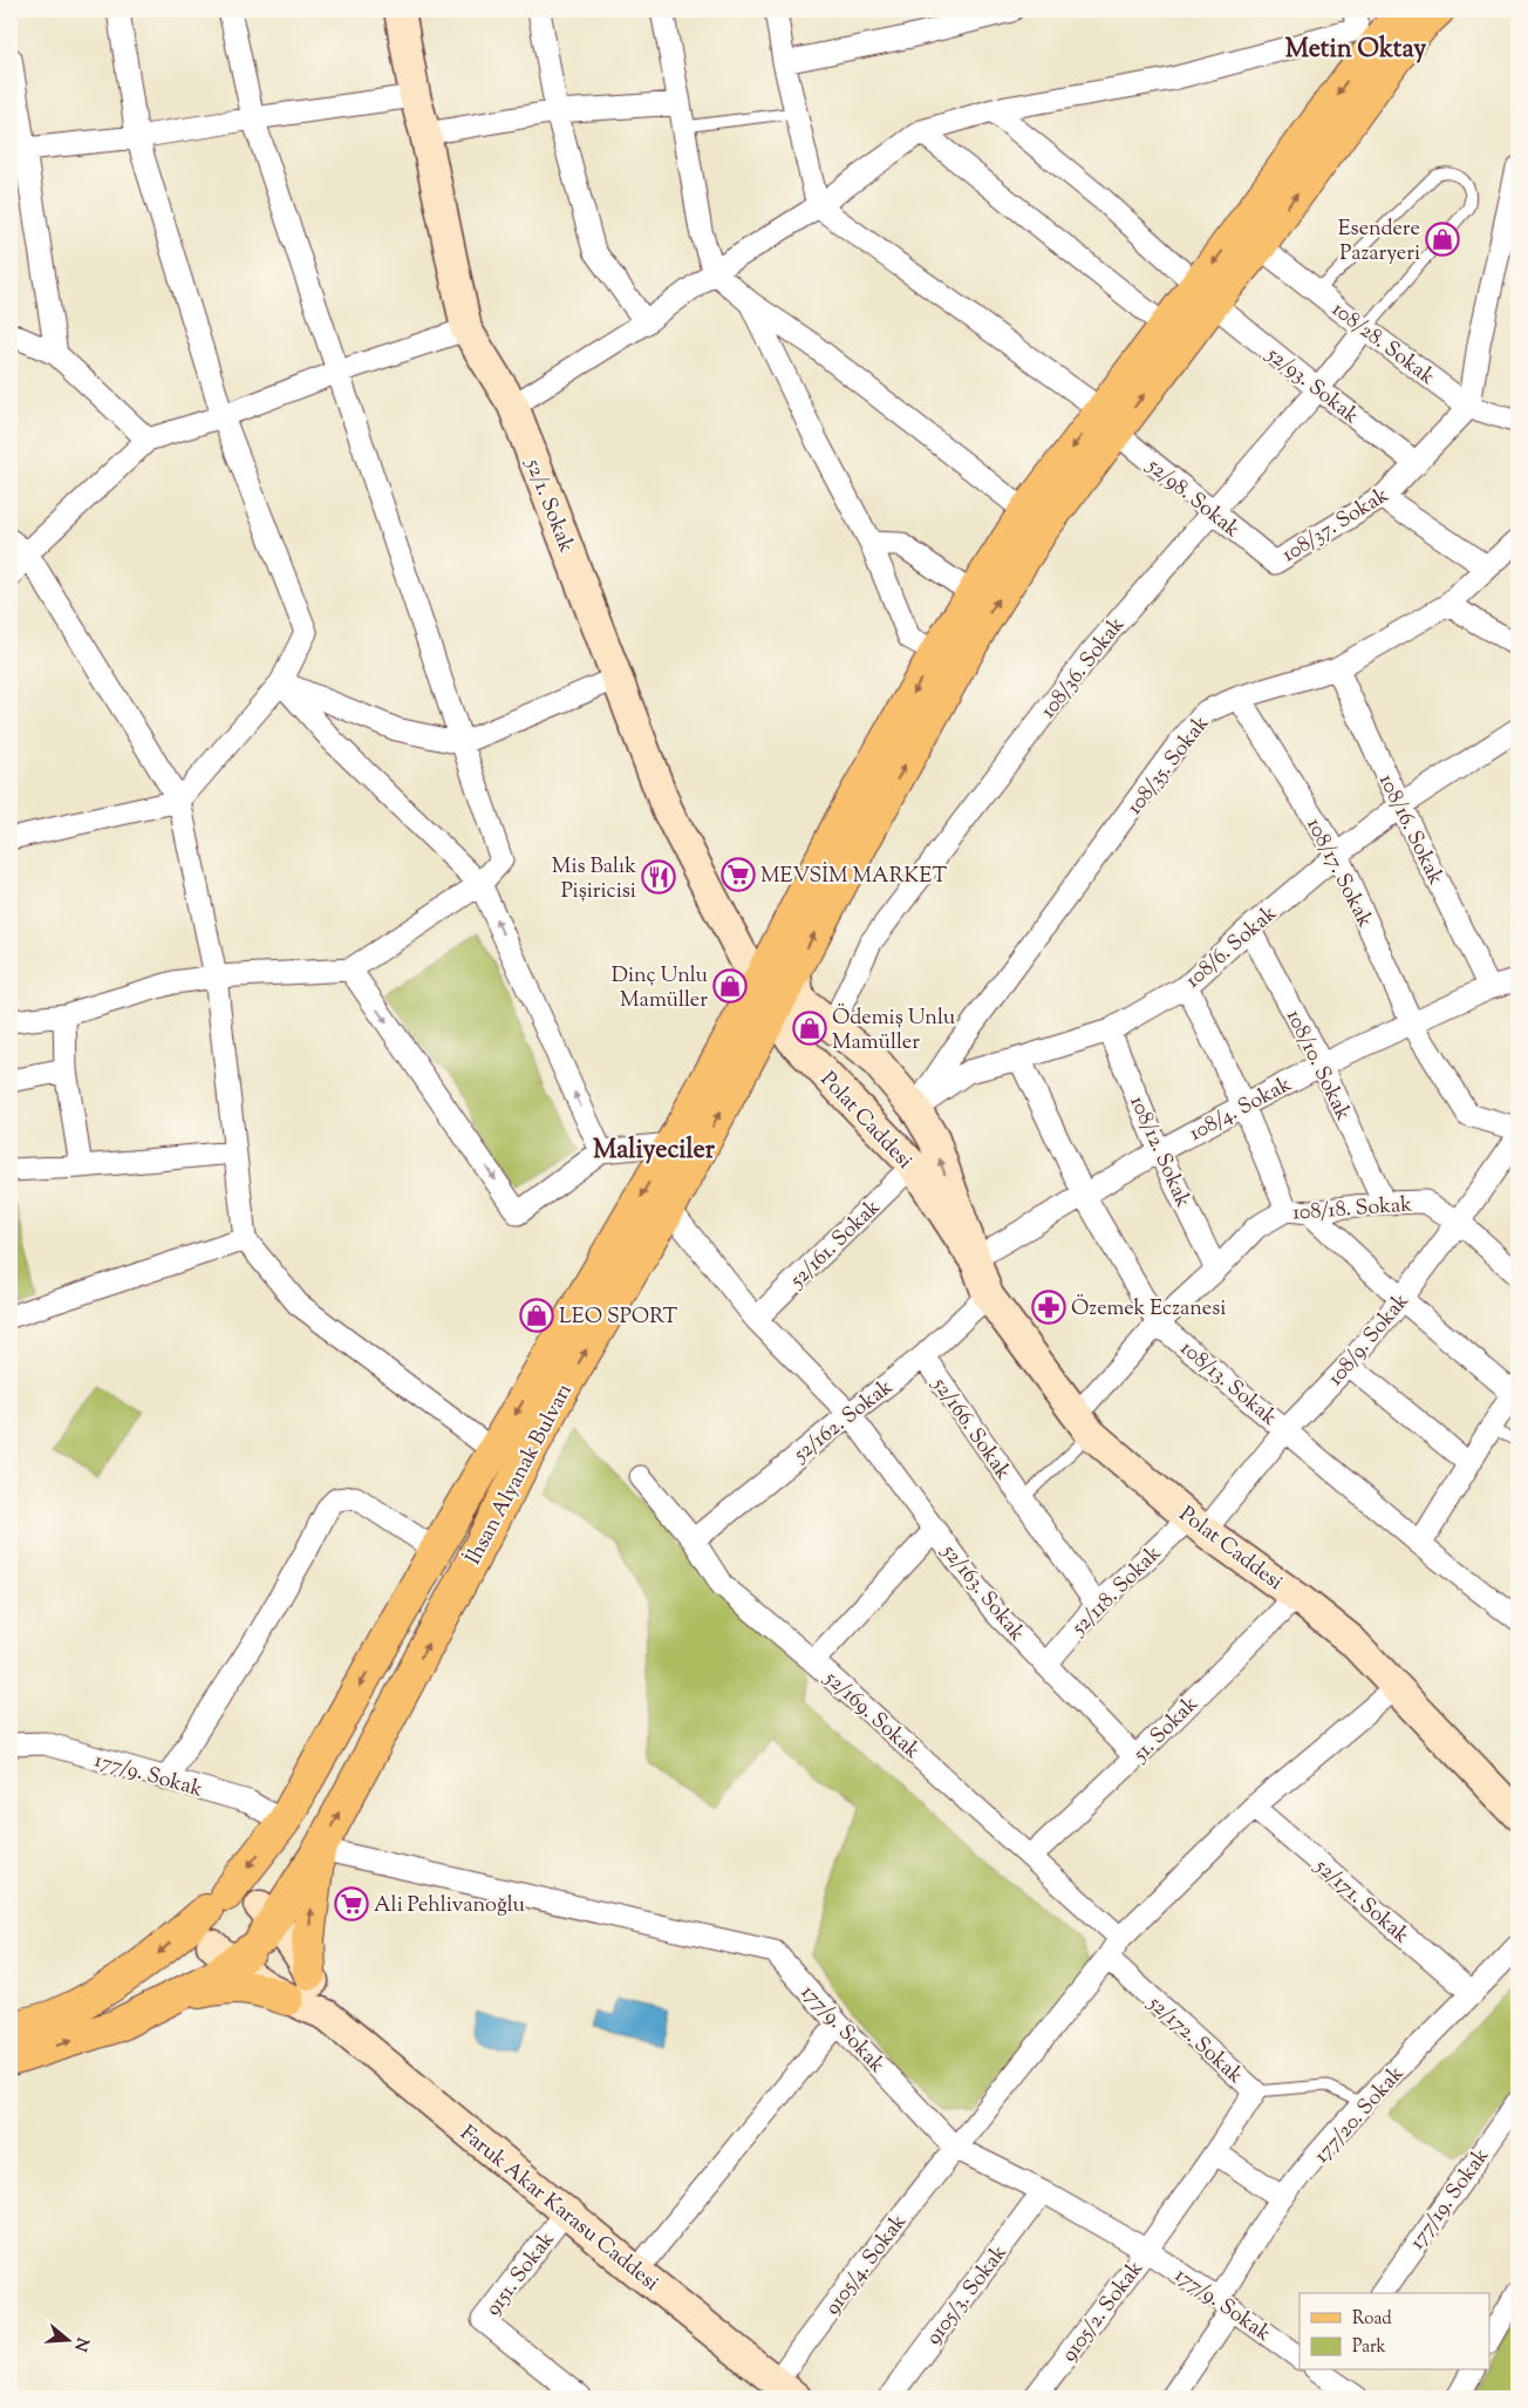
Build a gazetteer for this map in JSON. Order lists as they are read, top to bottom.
{
  "streets": {
    "main road": [
      "52/1. Sokak",
      "Polat Caddesi",
      "İhsan Alyanak Bulvarı",
      "Faruk Akar Karasu Caddesi"
    ],
    "street": [
      "108/28. Sokak",
      "52/93. Sokak",
      "52/98. Sokak",
      "108/37. Sokak",
      "108/36. Sokak",
      "108/35. Sokak",
      "108/16. Sokak",
      "108/17. Sokak",
      "108/6. Sokak",
      "108/10. Sokak",
      "108/4. Sokak",
      "108/12. Sokak",
      "108/18. Sokak",
      "52/161. Sokak",
      "108/9. Sokak",
      "108/13. Sokak",
      "52/162. Sokak",
      "52/166. Sokak",
      "52/118. Sokak",
      "52/163. Sokak",
      "52/169. Sokak",
      "51. Sokak",
      "177/9. Sokak",
      "52/171. Sokak",
      "52/172. Sokak",
      "177/20. Sokak",
      "177/19. Sokak",
      "9105/4. Sokak",
      "9151. Sokak",
      "9105/3. Sokak",
      "9105/2. Sokak"
    ]
  },
  "crossings": [
    ["108/28. Sokak", "108/37. Sokak"],
    ["108/28. Sokak", "108/36. Sokak"],
    ["52/93. Sokak", "108/37. Sokak"],
    ["52/93. Sokak", "108/36. Sokak"],
    ["52/98. Sokak", "108/37. Sokak"],
    ["52/98. Sokak", "108/36. Sokak"],
    ["52/1. Sokak", "Polat Caddesi"],
    ["52/1. Sokak", "İhsan Alyanak Bulvarı"],
    ["108/36. Sokak", "Polat Caddesi"],
    ["108/35. Sokak", "108/16. Sokak"],
    ["108/35. Sokak", "108/17. Sokak"],
    ["108/35. Sokak", "108/6. Sokak"],
    ["108/35. Sokak", "Polat Caddesi"],
    ["108/16. Sokak", "108/6. Sokak"],
    ["108/16. Sokak", "108/4. Sokak"],
    ["108/17. Sokak", "108/6. Sokak"],
    ["108/17. Sokak", "108/4. Sokak"],
    ["108/6. Sokak", "108/10. Sokak"],
    ["108/6. Sokak", "Polat Caddesi"],
    ["108/6. Sokak", "108/12. Sokak"],
    ["108/6. Sokak", "108/13. Sokak"],
    ["108/10. Sokak", "108/4. Sokak"],
    ["108/10. Sokak", "108/18. Sokak"],
    ["108/4. Sokak", "Polat Caddesi"],
    ["108/4. Sokak", "108/12. Sokak"],
    ["108/4. Sokak", "108/13. Sokak"],
    ["Polat Caddesi", "108/18. Sokak"],
    ["Polat Caddesi", "52/161. Sokak"],
    ["Polat Caddesi", "108/9. Sokak"],
    ["Polat Caddesi", "52/162. Sokak"],
    ["Polat Caddesi", "52/166. Sokak"],
    ["Polat Caddesi", "İhsan Alyanak Bulvarı"],
    ["Polat Caddesi", "52/118. Sokak"],
    ["Polat Caddesi", "51. Sokak"],
    ["108/12. Sokak", "108/18. Sokak"],
    ["108/18. Sokak", "108/9. Sokak"],
    ["108/18. Sokak", "108/13. Sokak"],
    ["108/18. Sokak", "52/166. Sokak"],
    ["108/9. Sokak", "108/13. Sokak"],
    ["108/9. Sokak", "52/118. Sokak"],
    ["52/162. Sokak", "52/166. Sokak"],
    ["52/162. Sokak", "52/163. Sokak"],
    ["52/162. Sokak", "52/169. Sokak"],
    ["52/166. Sokak", "52/118. Sokak"],
    ["İhsan Alyanak Bulvarı", "177/9. Sokak"],
    ["İhsan Alyanak Bulvarı", "Faruk Akar Karasu Caddesi"],
    ["52/118. Sokak", "52/163. Sokak"],
    ["52/163. Sokak", "51. Sokak"],
    ["52/169. Sokak", "51. Sokak"],
    ["177/9. Sokak", "177/20. Sokak"],
    ["177/9. Sokak", "9105/4. Sokak"],
    ["177/9. Sokak", "9105/3. Sokak"],
    ["177/9. Sokak", "9105/2. Sokak"],
    ["52/171. Sokak", "177/20. Sokak"],
    ["52/172. Sokak", "177/20. Sokak"],
    ["52/172. Sokak", "9105/2. Sokak"],
    ["Faruk Akar Karasu Caddesi", "9105/4. Sokak"],
    ["Faruk Akar Karasu Caddesi", "9151. Sokak"]
  ],
  "districts": ["Metin Oktay", "Maliyeciler"],
  "places": {
    "shop": [
      "Esendere Pazaryeri",
      "Dinç Unlu Mamüller",
      "Ödemiş Unlu Mamüller",
      "LEO SPORT"
    ],
    "supermarket": ["MEVSİM MARKET", "Ali Pehlivanoğlu"],
    "restaurant": ["Mis Balık Pişiricisi"],
    "pharmacy": ["Özemek Eczanesi"]
  },
  "legend": ["Road", "Park"],
  "north": "right"
}
